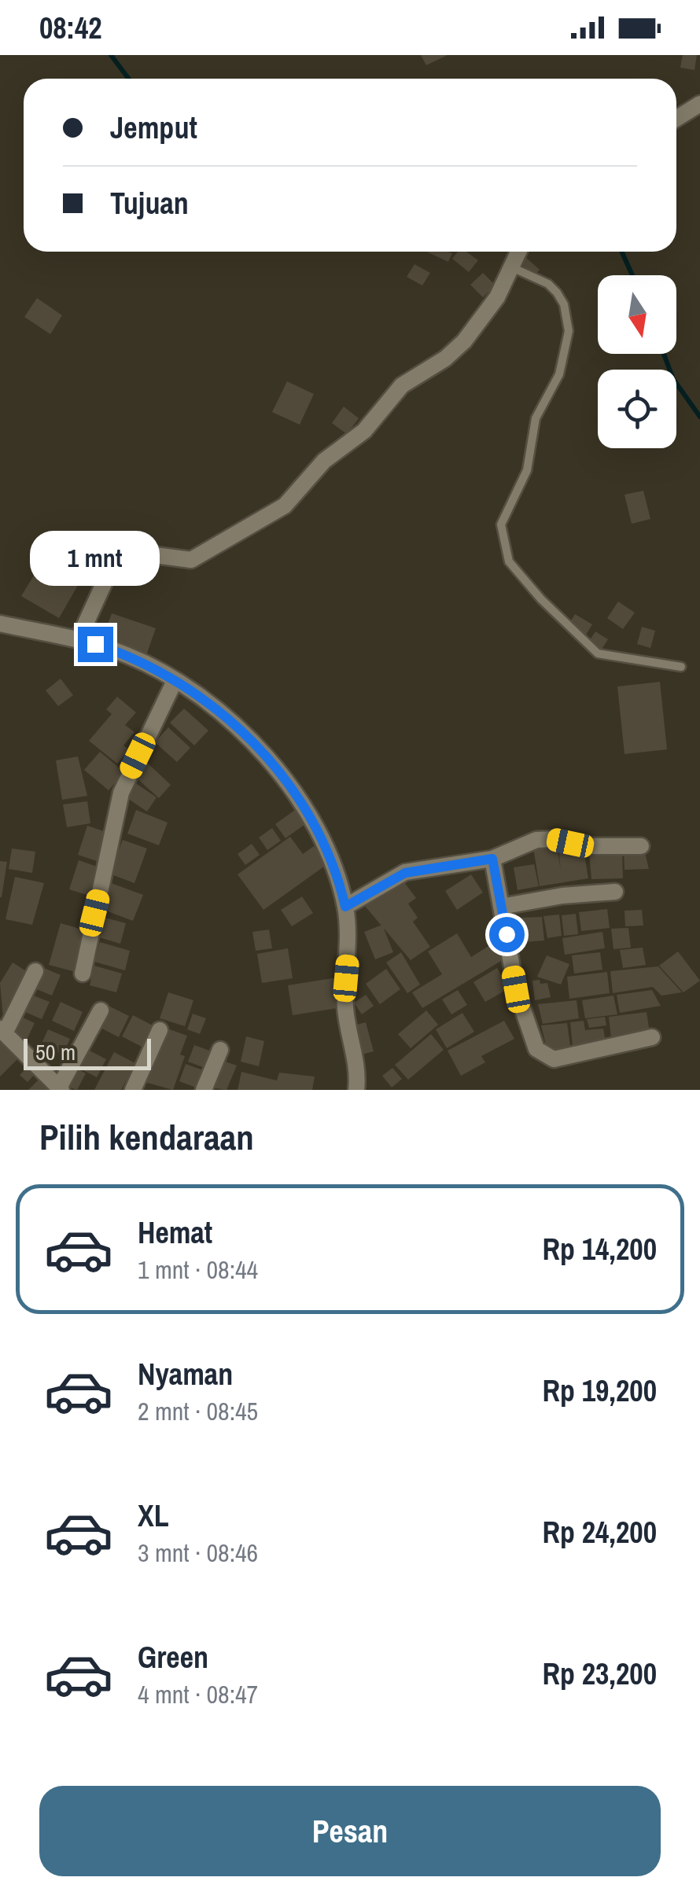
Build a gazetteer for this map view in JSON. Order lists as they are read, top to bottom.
{
  "scale_bar": "50 m",
  "north": "bottom",
  "page": {
    "status": "08:42",
    "banner": ["Jemput", "Tujuan"],
    "bubble": "1 mnt",
    "scale": "50 m",
    "heading": "Pilih kendaraan",
    "list": [
      {
        "name": "Hemat",
        "note": "1 mnt · 08:44",
        "value": "Rp 14,200"
      },
      {
        "name": "Nyaman",
        "note": "2 mnt · 08:45",
        "value": "Rp 19,200"
      },
      {
        "name": "XL",
        "note": "3 mnt · 08:46",
        "value": "Rp 24,200"
      },
      {
        "name": "Green",
        "note": "4 mnt · 08:47",
        "value": "Rp 23,200"
      }
    ],
    "buttons": "Pesan"
  }
}
